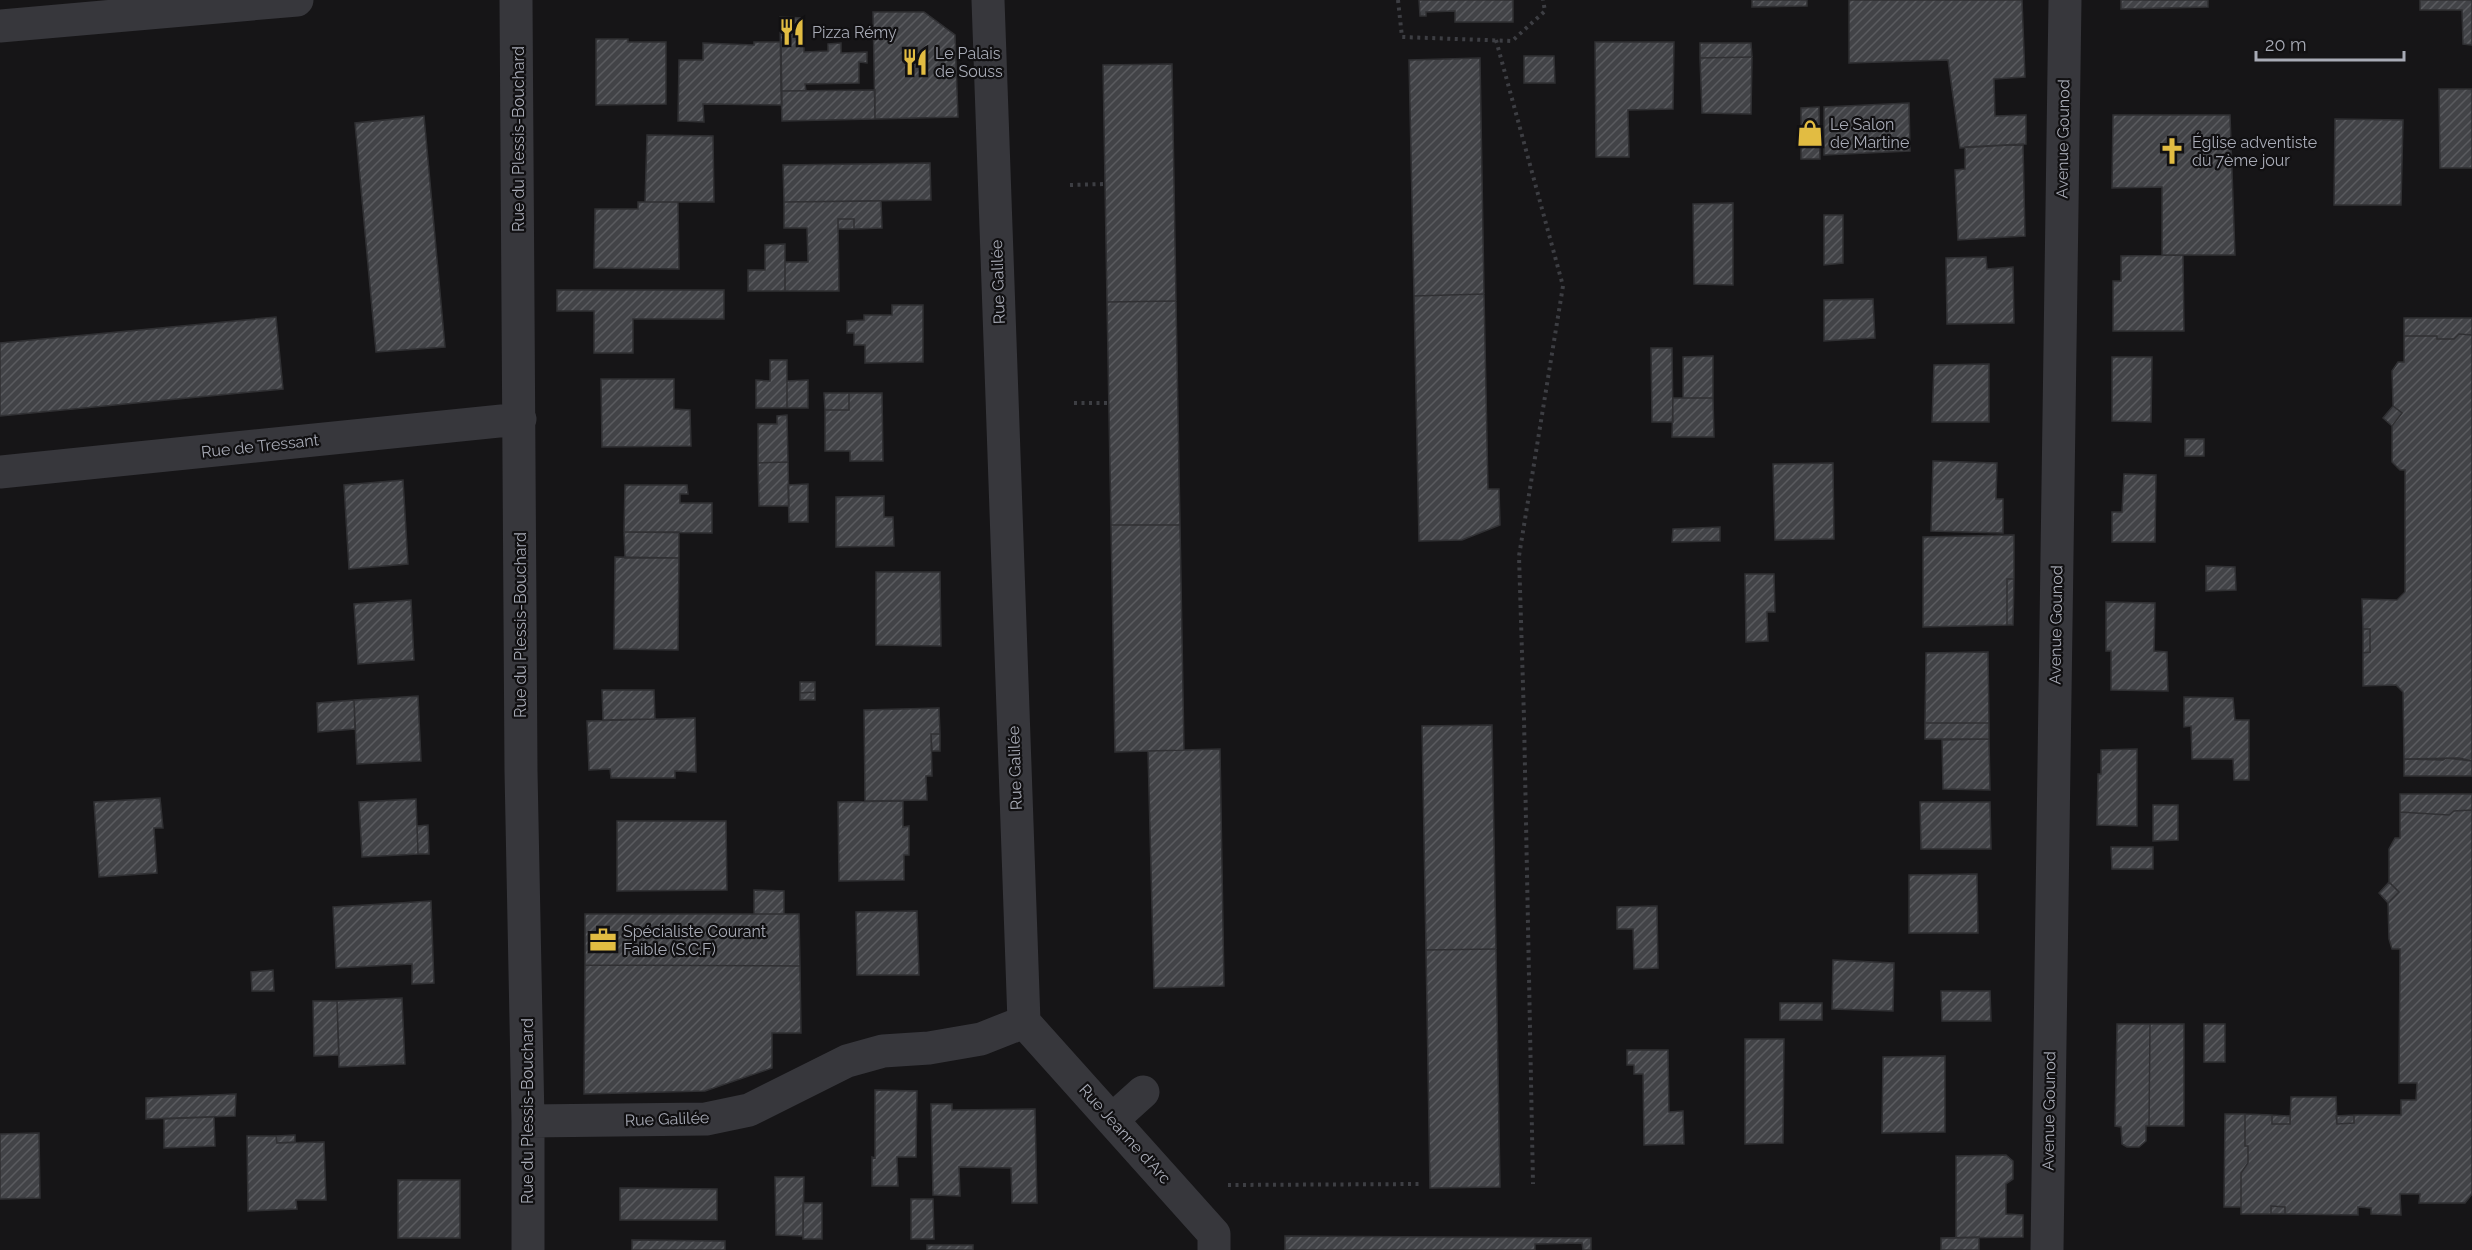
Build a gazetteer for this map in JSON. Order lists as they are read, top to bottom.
{
  "streets": {
    "street": [
      "Rue du Plessis-Bouchard",
      "Avenue Gounod",
      "Rue Galilée",
      "Rue de Tressant",
      "Rue Jeanne d'Arc"
    ]
  },
  "crossings": [
    ["Rue du Plessis-Bouchard", "Rue Galilée"],
    ["Rue du Plessis-Bouchard", "Rue de Tressant"],
    ["Rue Galilée", "Rue Jeanne d'Arc"]
  ],
  "places": {
    "restaurant": ["Pizza Rémy", "Le Palais de Souss"],
    "shop": ["Le Salon de Martine"],
    "church": ["Église adventiste du 7ème jour"],
    "office": ["Spécialiste Courant Faible (S.C.F)"]
  },
  "scale_bar": "20 m"
}
